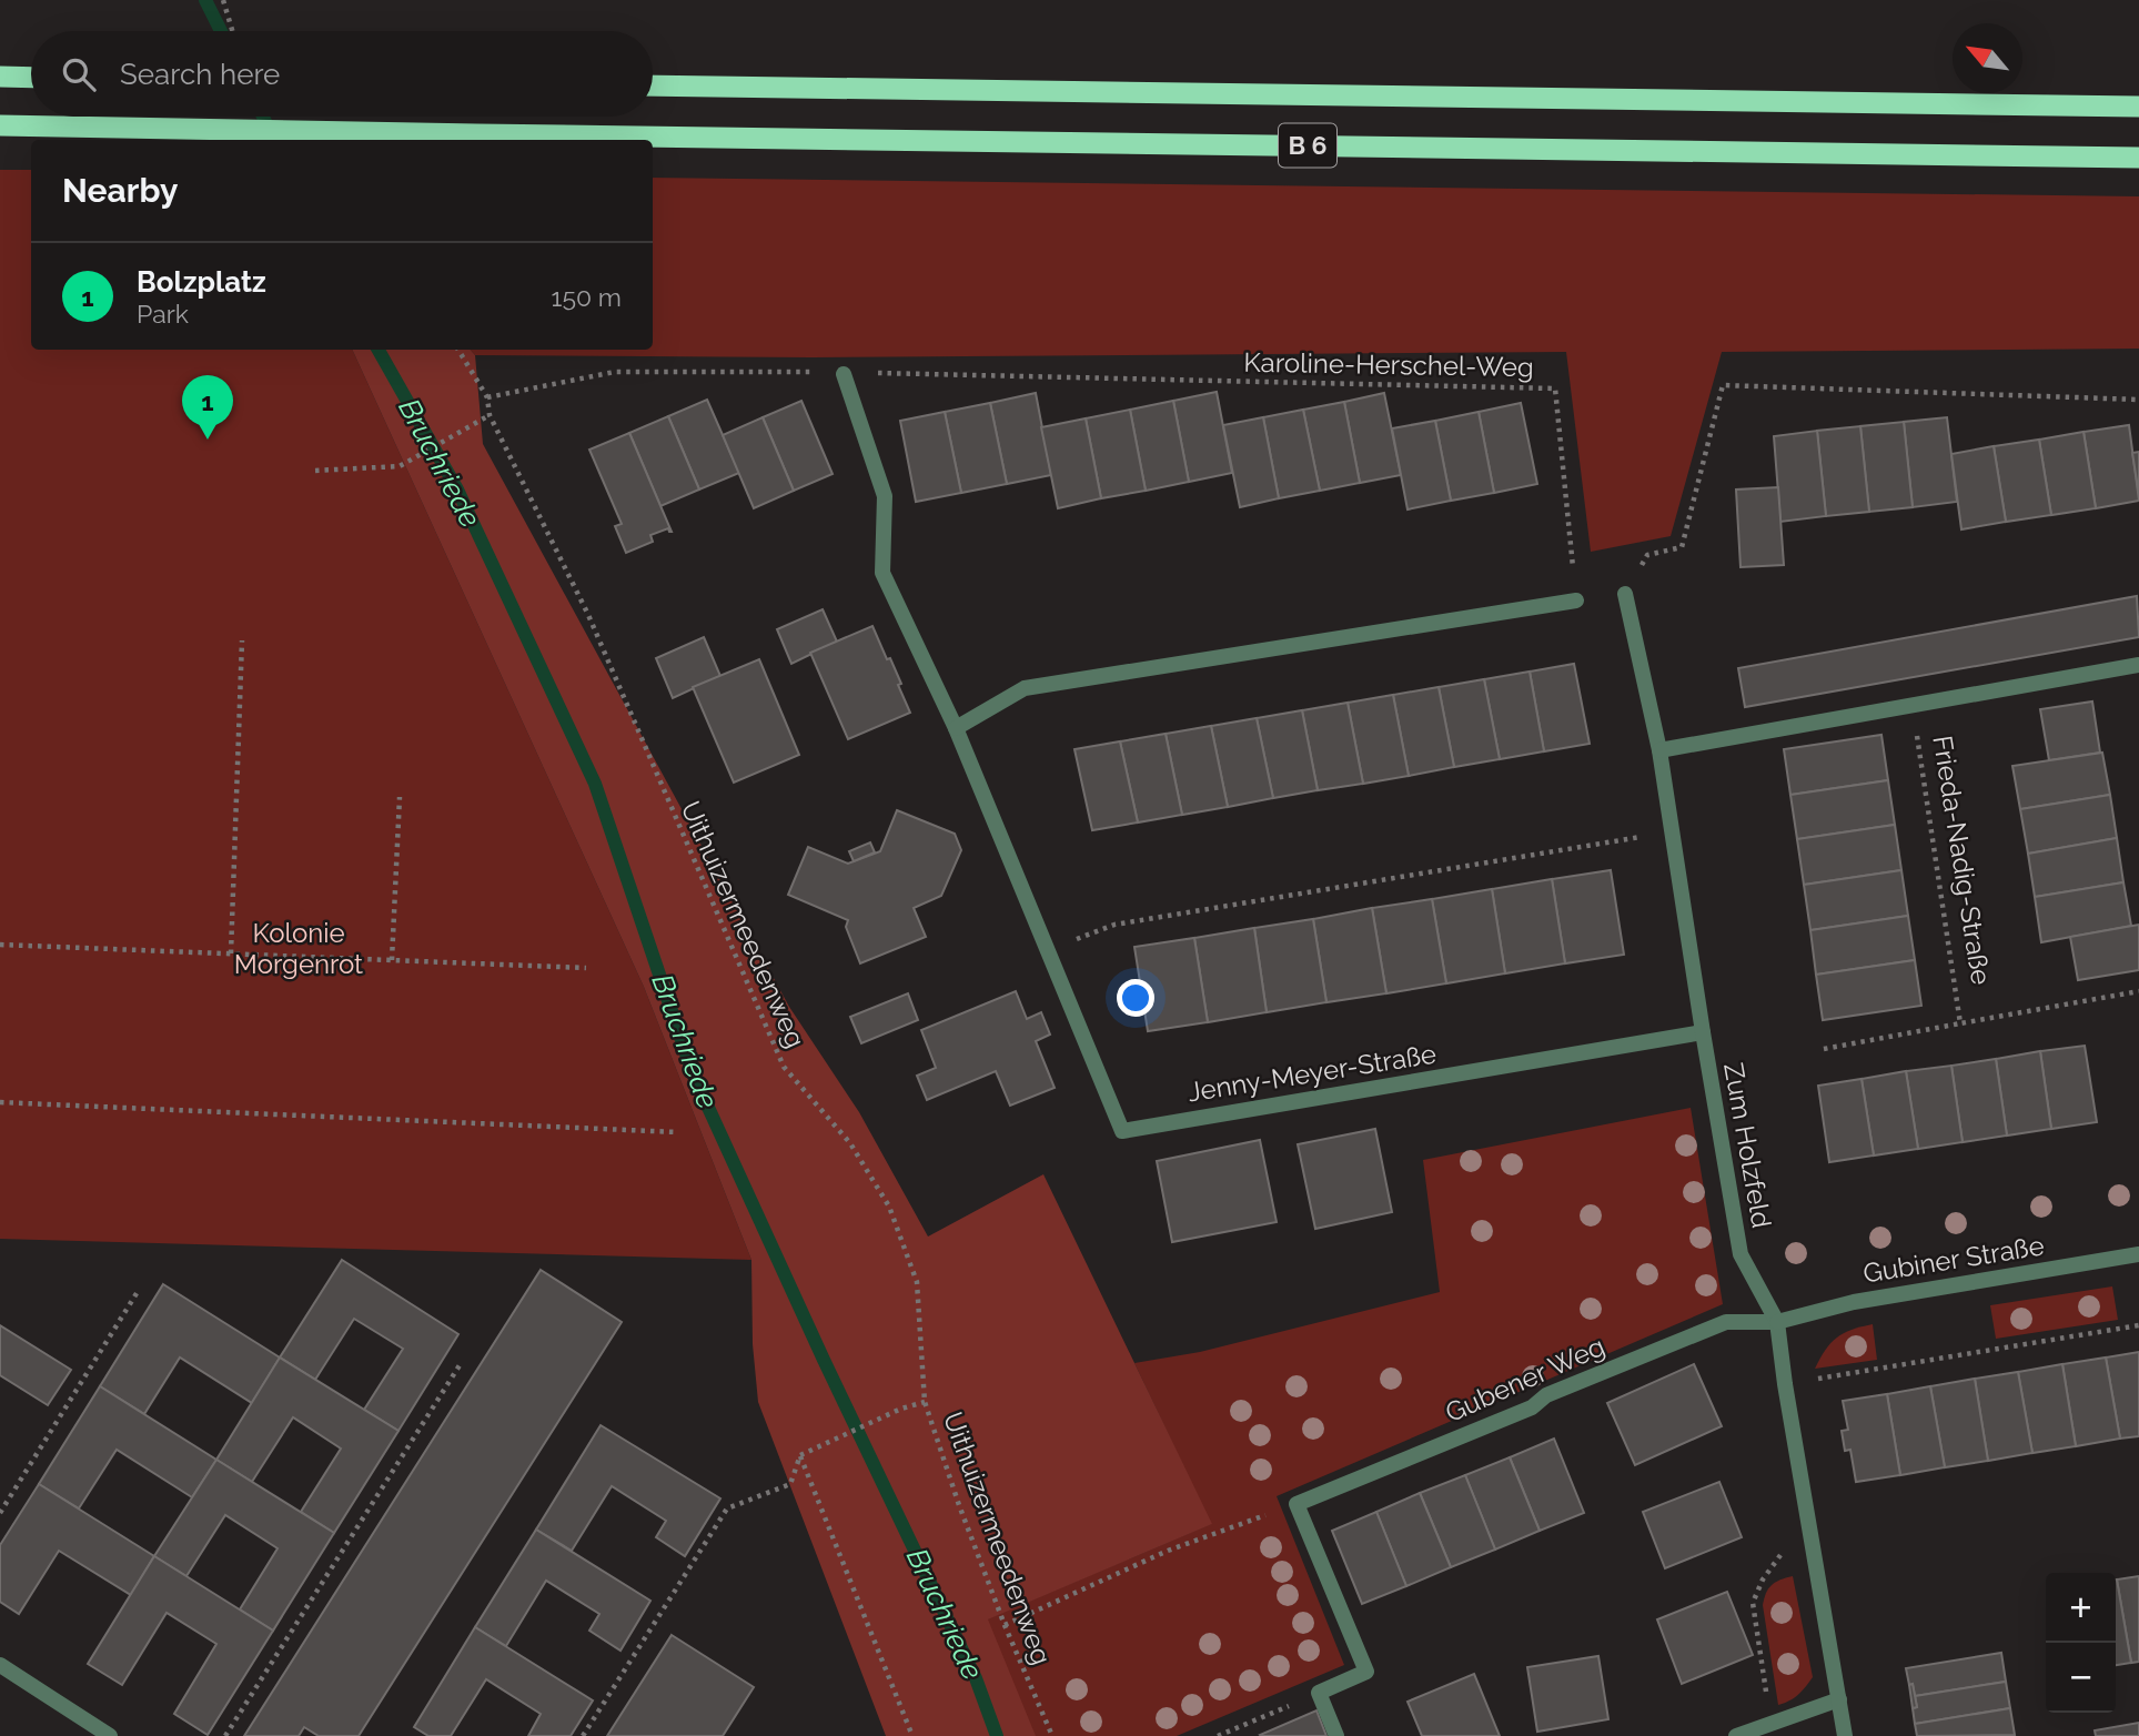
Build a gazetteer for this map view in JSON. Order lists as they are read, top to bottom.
{
  "streets": {
    "highway": ["B 6"],
    "street": [
      "Frieda-Nadig-Straße",
      "Jenny-Meyer-Straße",
      "Zum Holzfeld",
      "Gubiner Straße",
      "Gubener Weg"
    ],
    "path": ["Karoline-Herschel-Weg", "Uithuizermeedenweg"]
  },
  "crossings": [
    ["Karoline-Herschel-Weg", "Uithuizermeedenweg"],
    ["Karoline-Herschel-Weg", "Jenny-Meyer-Straße"],
    ["Frieda-Nadig-Straße", "Zum Holzfeld"],
    ["Jenny-Meyer-Straße", "Zum Holzfeld"],
    ["Zum Holzfeld", "Gubiner Straße"],
    ["Zum Holzfeld", "Gubener Weg"],
    ["Gubiner Straße", "Gubener Weg"]
  ],
  "water": ["Bruchriede"],
  "parks": ["Kolonie Morgenrot"],
  "north": "top left",
  "page": {
    "search": "Search here",
    "heading": "Nearby",
    "list": [
      {
        "mark": "1",
        "name": "Bolzplatz",
        "note": "Park",
        "value": "150 m"
      }
    ],
    "pins": "1",
    "map_buttons": ["+", "−"]
  }
}
